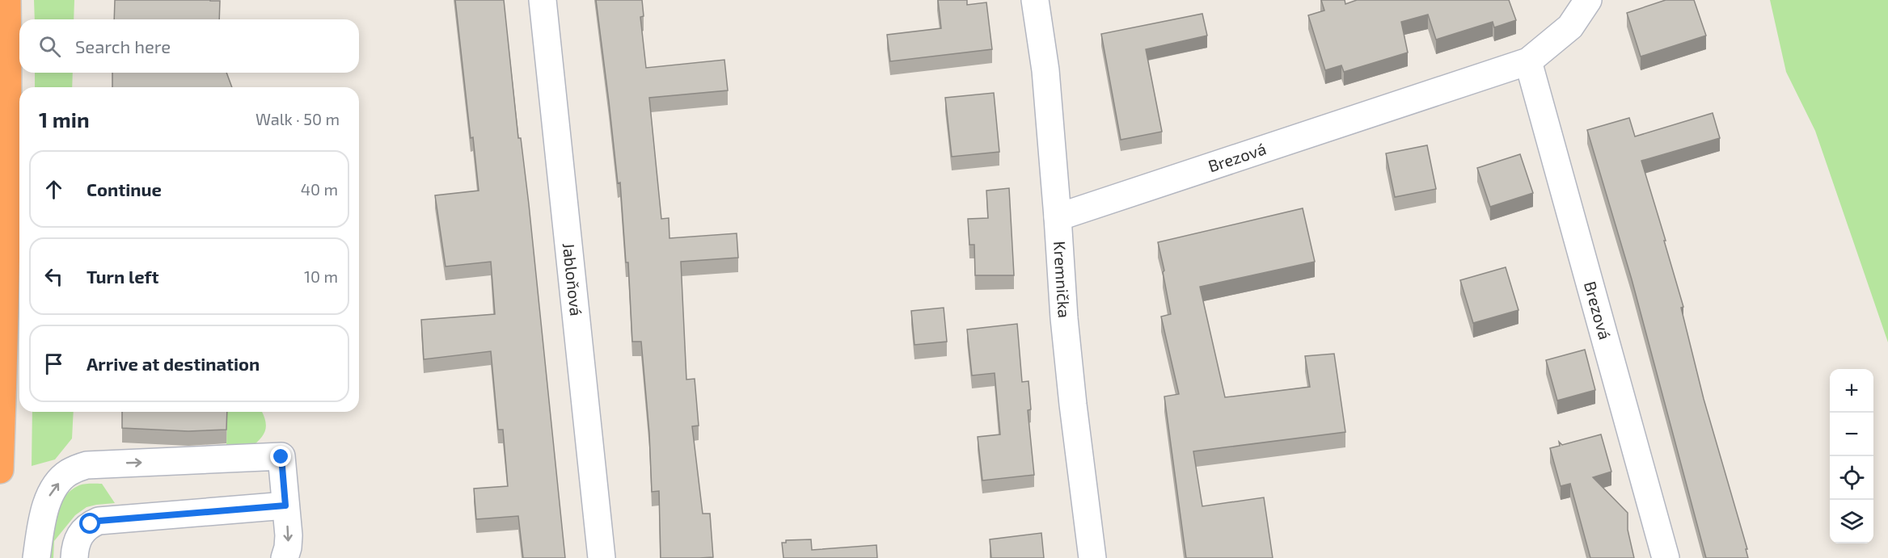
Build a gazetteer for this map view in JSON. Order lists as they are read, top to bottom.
{
  "streets": {
    "street": ["Brezová", "Jabloňová", "Kremnička"]
  },
  "crossings": [
    ["Brezová", "Kremnička"]
  ],
  "page": {
    "search": "Search here",
    "heading": ["1 min", "Walk · 50 m"],
    "list": [
      ["Continue", "40 m"],
      ["Turn left", "10 m"],
      "Arrive at destination"
    ],
    "map_buttons": ["+", "−"]
  }
}
